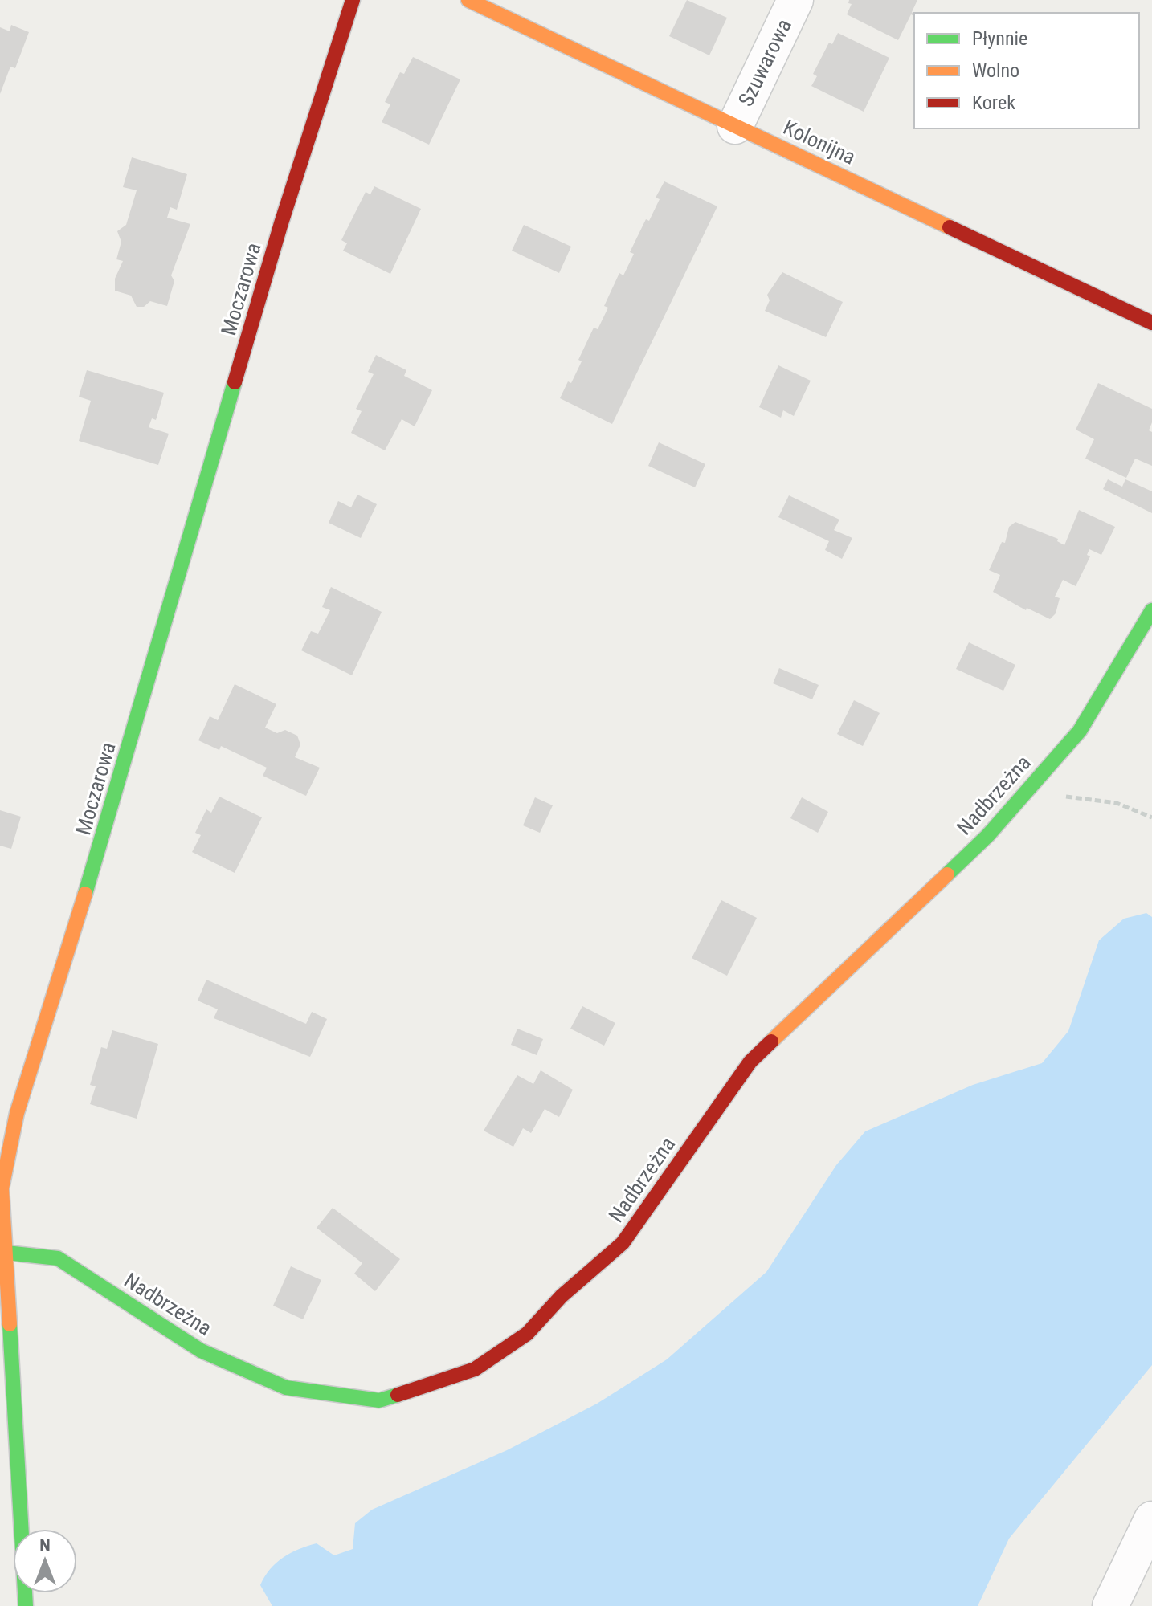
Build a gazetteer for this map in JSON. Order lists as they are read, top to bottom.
{
  "streets": {
    "street": [
      "Szuwarowa",
      "Kolonijna",
      "Moczarowa",
      "Nadbrzeżna"
    ]
  },
  "crossings": [
    ["Szuwarowa", "Kolonijna"],
    ["Moczarowa", "Nadbrzeżna"]
  ],
  "legend": ["Płynnie", "Wolno", "Korek"],
  "north": "top"
}
